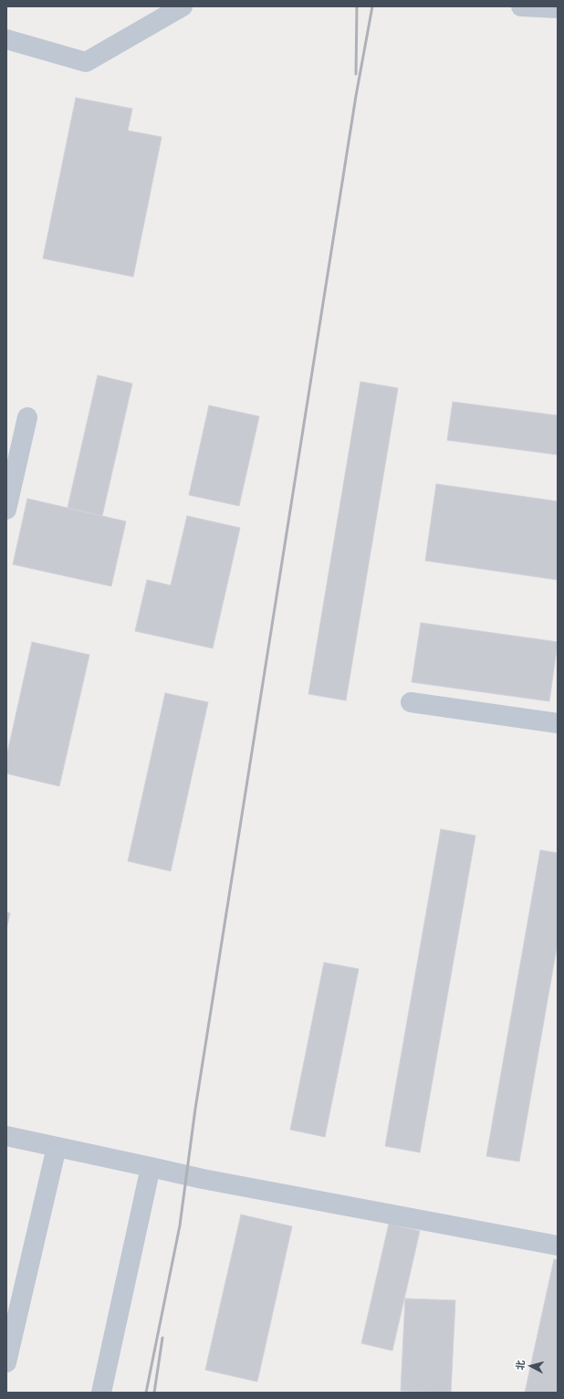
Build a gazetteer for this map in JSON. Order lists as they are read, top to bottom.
{
  "north": "left"
}
